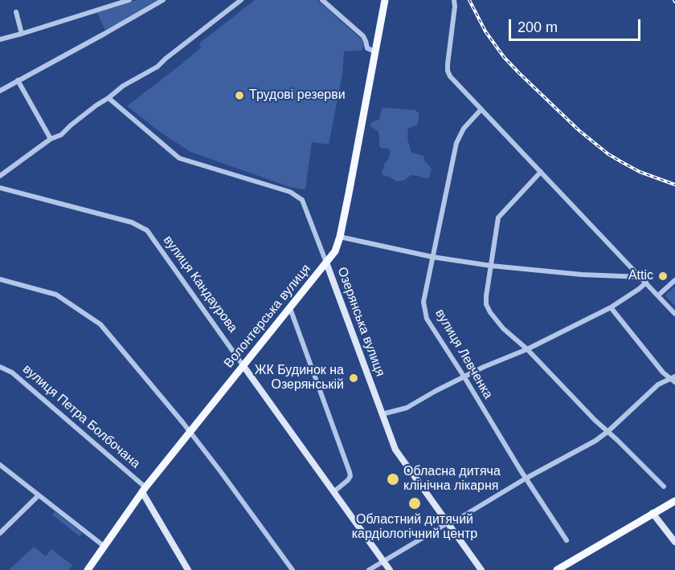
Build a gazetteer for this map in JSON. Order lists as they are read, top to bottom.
{
  "streets": {
    "main road": [
      "вулиця Кандаурова",
      "Волонтерська вулиця",
      "Озерянська вулиця",
      "вулиця Петра Болбочана"
    ],
    "street": ["вулиця Левченка"]
  },
  "crossings": [
    ["вулиця Кандаурова", "Волонтерська вулиця"],
    ["Волонтерська вулиця", "Озерянська вулиця"],
    ["Волонтерська вулиця", "вулиця Петра Болбочана"]
  ],
  "places": [
    "Трудові резерви",
    "Attic",
    "ЖК Будинок на Озерянській",
    "Обласна дитяча клінічна лікарня",
    "Областний дитячий кардіологічний центр"
  ],
  "scale_bar": "200 m"
}
